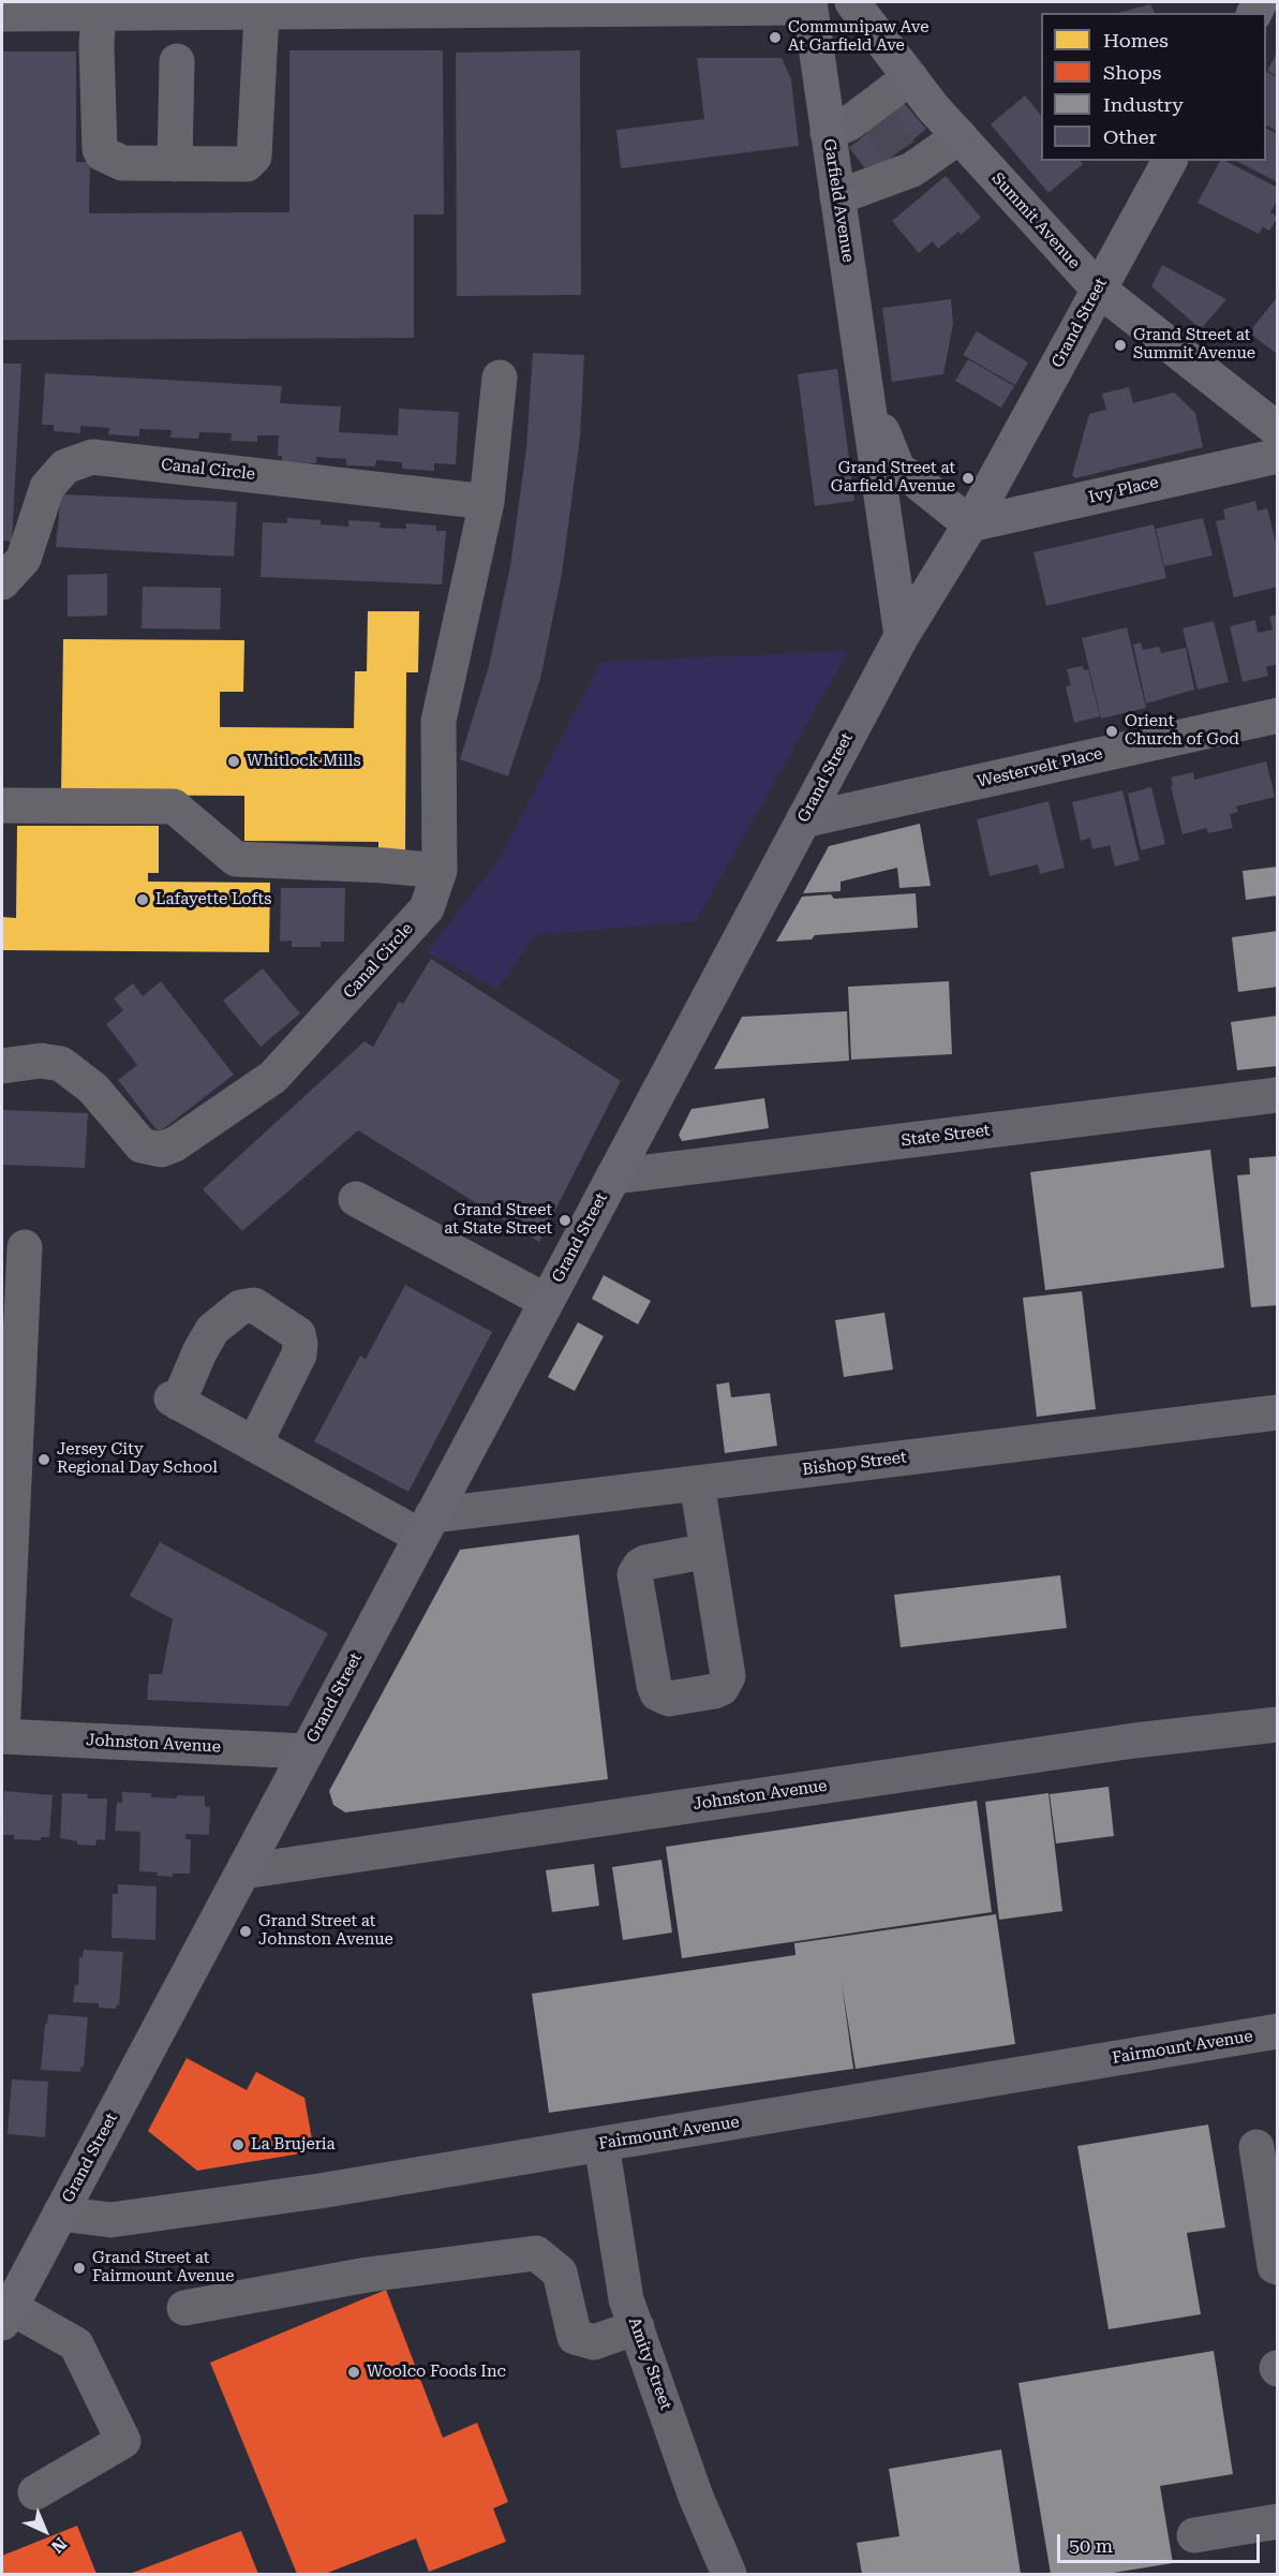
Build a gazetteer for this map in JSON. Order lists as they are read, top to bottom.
{
  "streets": {
    "main road": [
      "Garfield Avenue",
      "Summit Avenue",
      "Grand Street",
      "Ivy Place"
    ],
    "street": [
      "Canal Circle",
      "Westervelt Place",
      "State Street",
      "Bishop Street",
      "Johnston Avenue",
      "Fairmount Avenue",
      "Amity Street"
    ]
  },
  "crossings": [
    ["Garfield Avenue", "Grand Street"],
    ["Garfield Avenue", "Ivy Place"],
    ["Summit Avenue", "Grand Street"],
    ["Grand Street", "Ivy Place"],
    ["Grand Street", "Westervelt Place"],
    ["Grand Street", "State Street"],
    ["Grand Street", "Bishop Street"],
    ["Grand Street", "Johnston Avenue"],
    ["Grand Street", "Fairmount Avenue"],
    ["Fairmount Avenue", "Amity Street"]
  ],
  "places": [
    "Communipaw Ave At Garfield Ave",
    "Grand Street at Summit Avenue",
    "Grand Street at Garfield Avenue",
    "Orient Church of God",
    "Whitlock Mills",
    "Lafayette Lofts",
    "Grand Street at State Street",
    "Jersey City Regional Day School",
    "Grand Street at Johnston Avenue",
    "La Brujeria",
    "Grand Street at Fairmount Avenue",
    "Woolco Foods Inc"
  ],
  "legend": [
    "Homes",
    "Shops",
    "Industry",
    "Other"
  ],
  "scale_bar": "50 m",
  "north": "bottom right"
}
